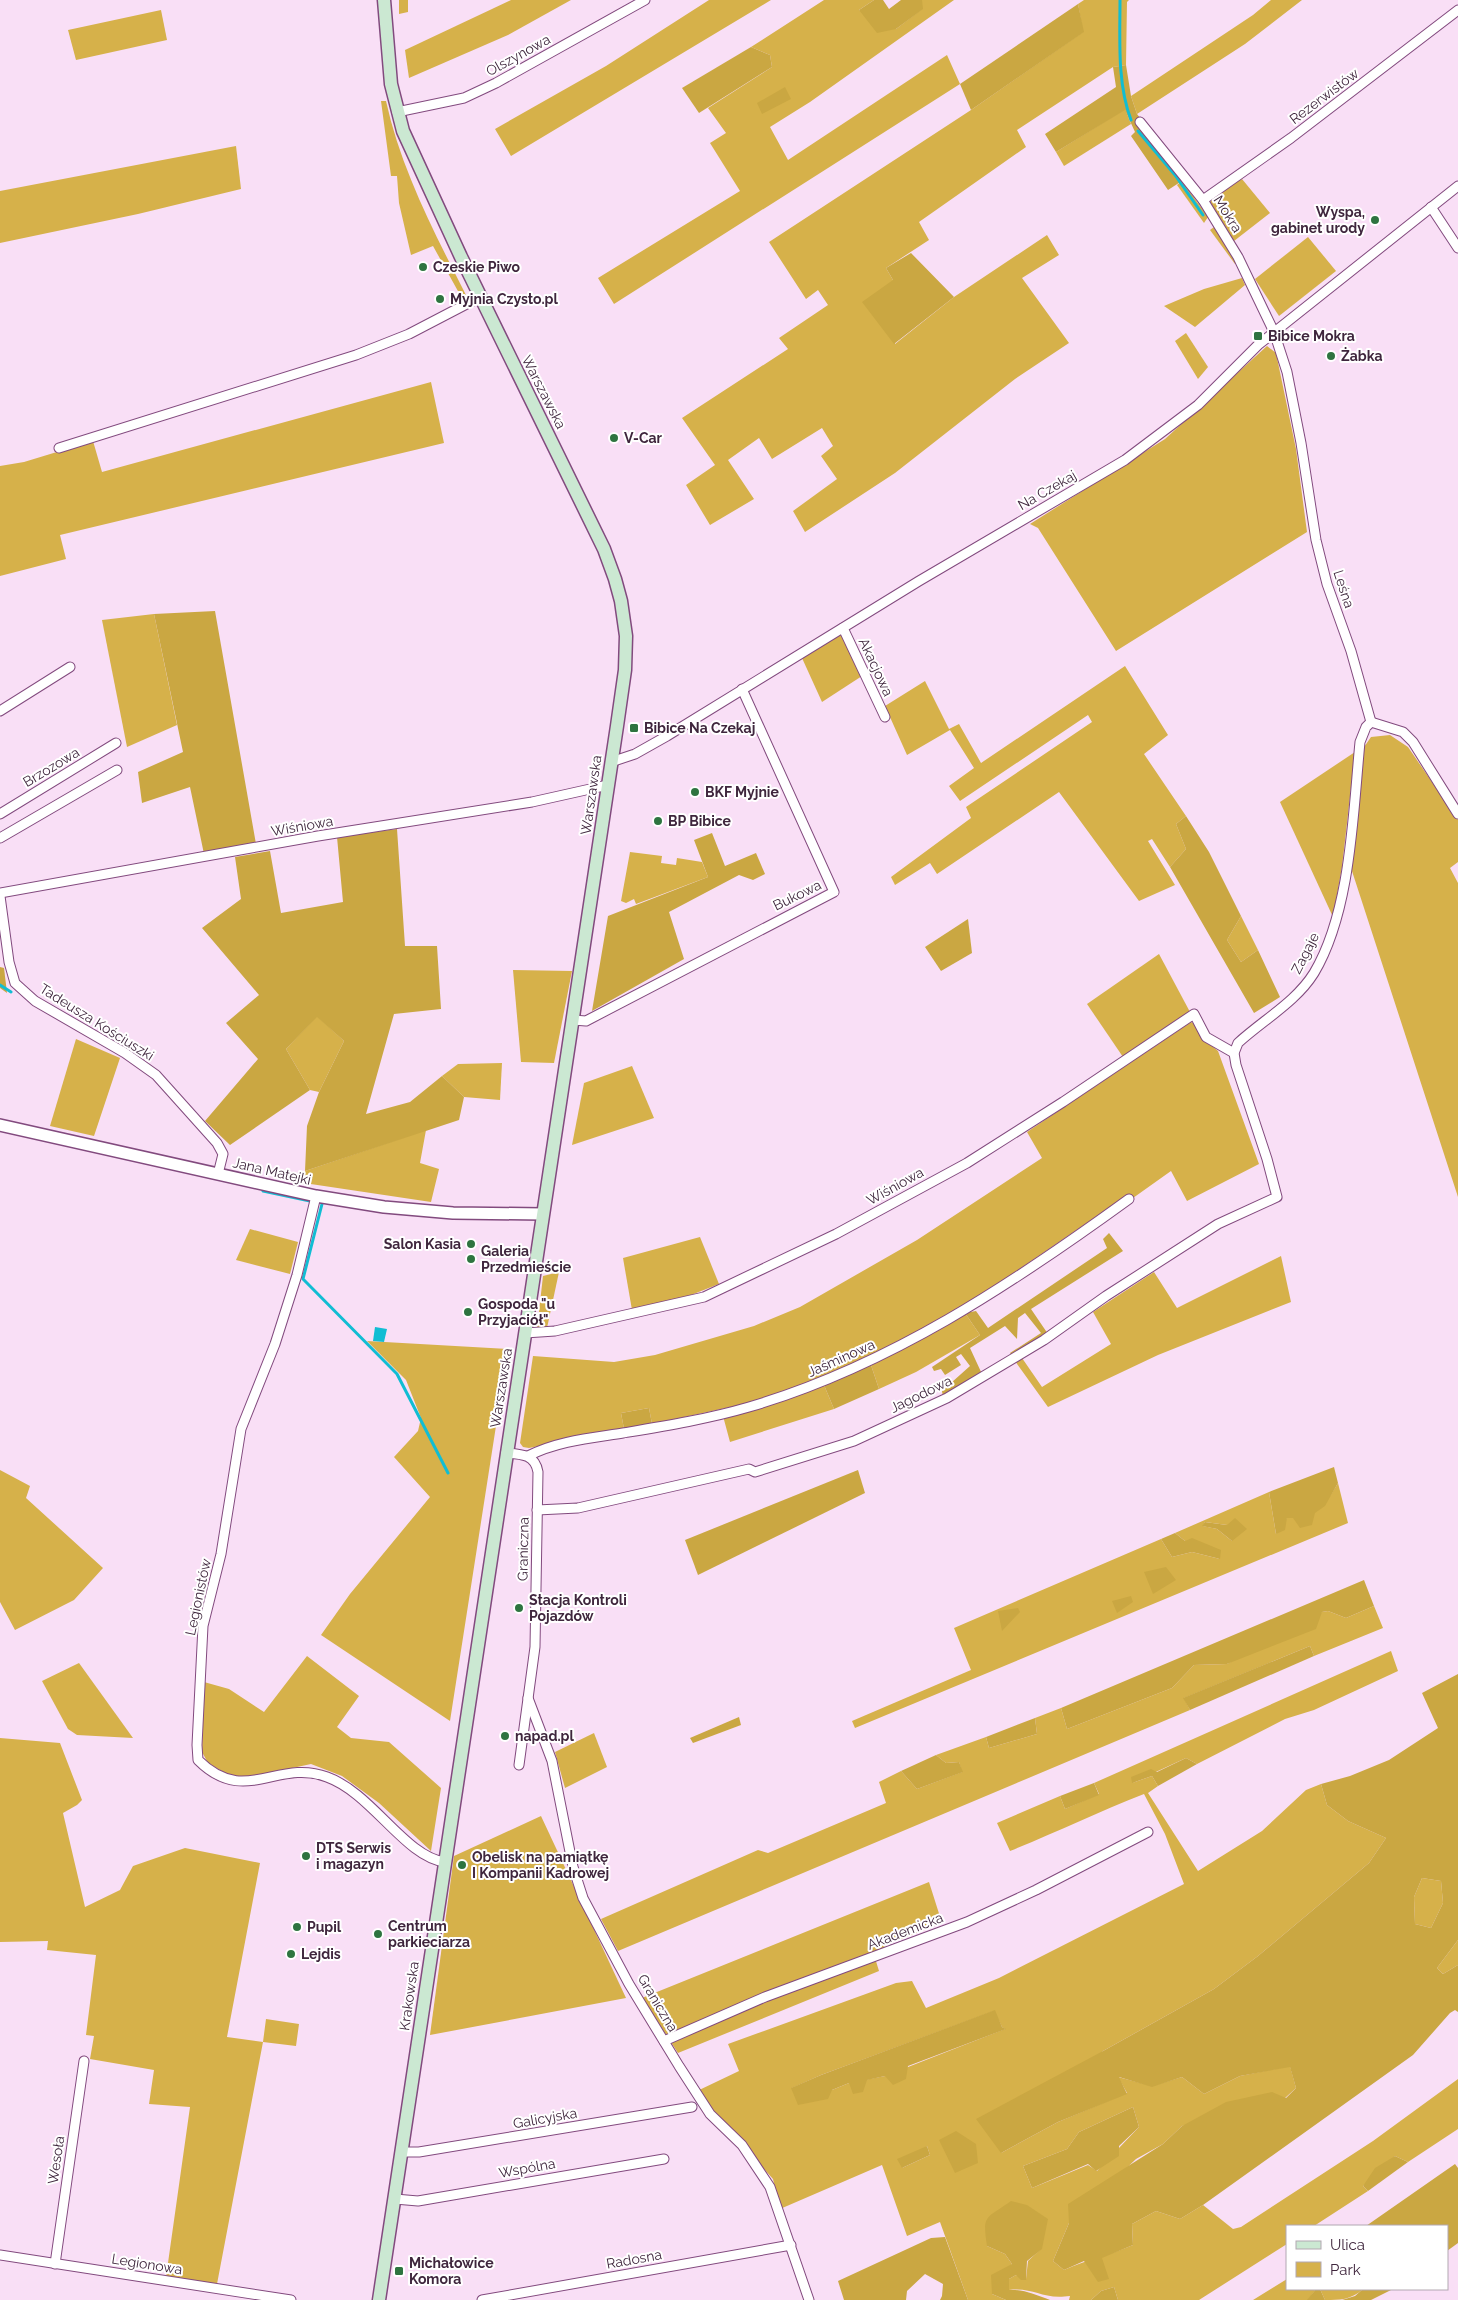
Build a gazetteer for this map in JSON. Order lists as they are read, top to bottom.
{
  "streets": {
    "main road": ["Warszawska", "Krakowska"],
    "street": [
      "Olszynowa",
      "Rezerwistów",
      "Mokra",
      "Na Czekaj",
      "Leśna",
      "Akacjowa",
      "Brzozowa",
      "Wiśniowa",
      "Bukowa",
      "Zagaje",
      "Tadeusza Kościuszki",
      "Jana Matejki",
      "Jaśminowa",
      "Jagodowa",
      "Graniczna",
      "Legionistów",
      "Akademicka",
      "Galicyjska",
      "Wesoła",
      "Wspólna",
      "Radosna",
      "Legionowa"
    ]
  },
  "crossings": [
    ["Olszynowa", "Warszawska"],
    ["Rezerwistów", "Mokra"],
    ["Mokra", "Na Czekaj"],
    ["Mokra", "Leśna"],
    ["Warszawska", "Na Czekaj"],
    ["Warszawska", "Wiśniowa"],
    ["Warszawska", "Bukowa"],
    ["Warszawska", "Jana Matejki"],
    ["Warszawska", "Krakowska"],
    ["Na Czekaj", "Leśna"],
    ["Na Czekaj", "Akacjowa"],
    ["Na Czekaj", "Bukowa"],
    ["Leśna", "Zagaje"],
    ["Wiśniowa", "Zagaje"],
    ["Wiśniowa", "Tadeusza Kościuszki"],
    ["Wiśniowa", "Jagodowa"],
    ["Zagaje", "Jagodowa"],
    ["Tadeusza Kościuszki", "Jana Matejki"],
    ["Jana Matejki", "Legionistów"],
    ["Jaśminowa", "Graniczna"],
    ["Jagodowa", "Graniczna"],
    ["Graniczna", "Akademicka"],
    ["Graniczna", "Radosna"],
    ["Legionistów", "Krakowska"],
    ["Krakowska", "Galicyjska"],
    ["Krakowska", "Wspólna"],
    ["Wesoła", "Legionowa"]
  ],
  "places": {
    "other": [
      "Wyspa, gabinet urody",
      "Czeskie Piwo",
      "Myjnia Czysto.pl",
      "Żabka",
      "V-Car",
      "BKF Myjnie",
      "BP Bibice",
      "Salon Kasia",
      "Galeria Przedmieście",
      "Gospoda \"u Przyjaciół\"",
      "Stacja Kontroli Pojazdów",
      "napad.pl",
      "DTS Serwis i magazyn",
      "Obelisk na pamiątkę I Kompanii Kadrowej",
      "Pupil",
      "Centrum parkieciarza",
      "Lejdis"
    ],
    "transit": ["Bibice Mokra", "Bibice Na Czekaj", "Michałowice Komora"]
  },
  "legend": ["Ulica", "Park"]
}
